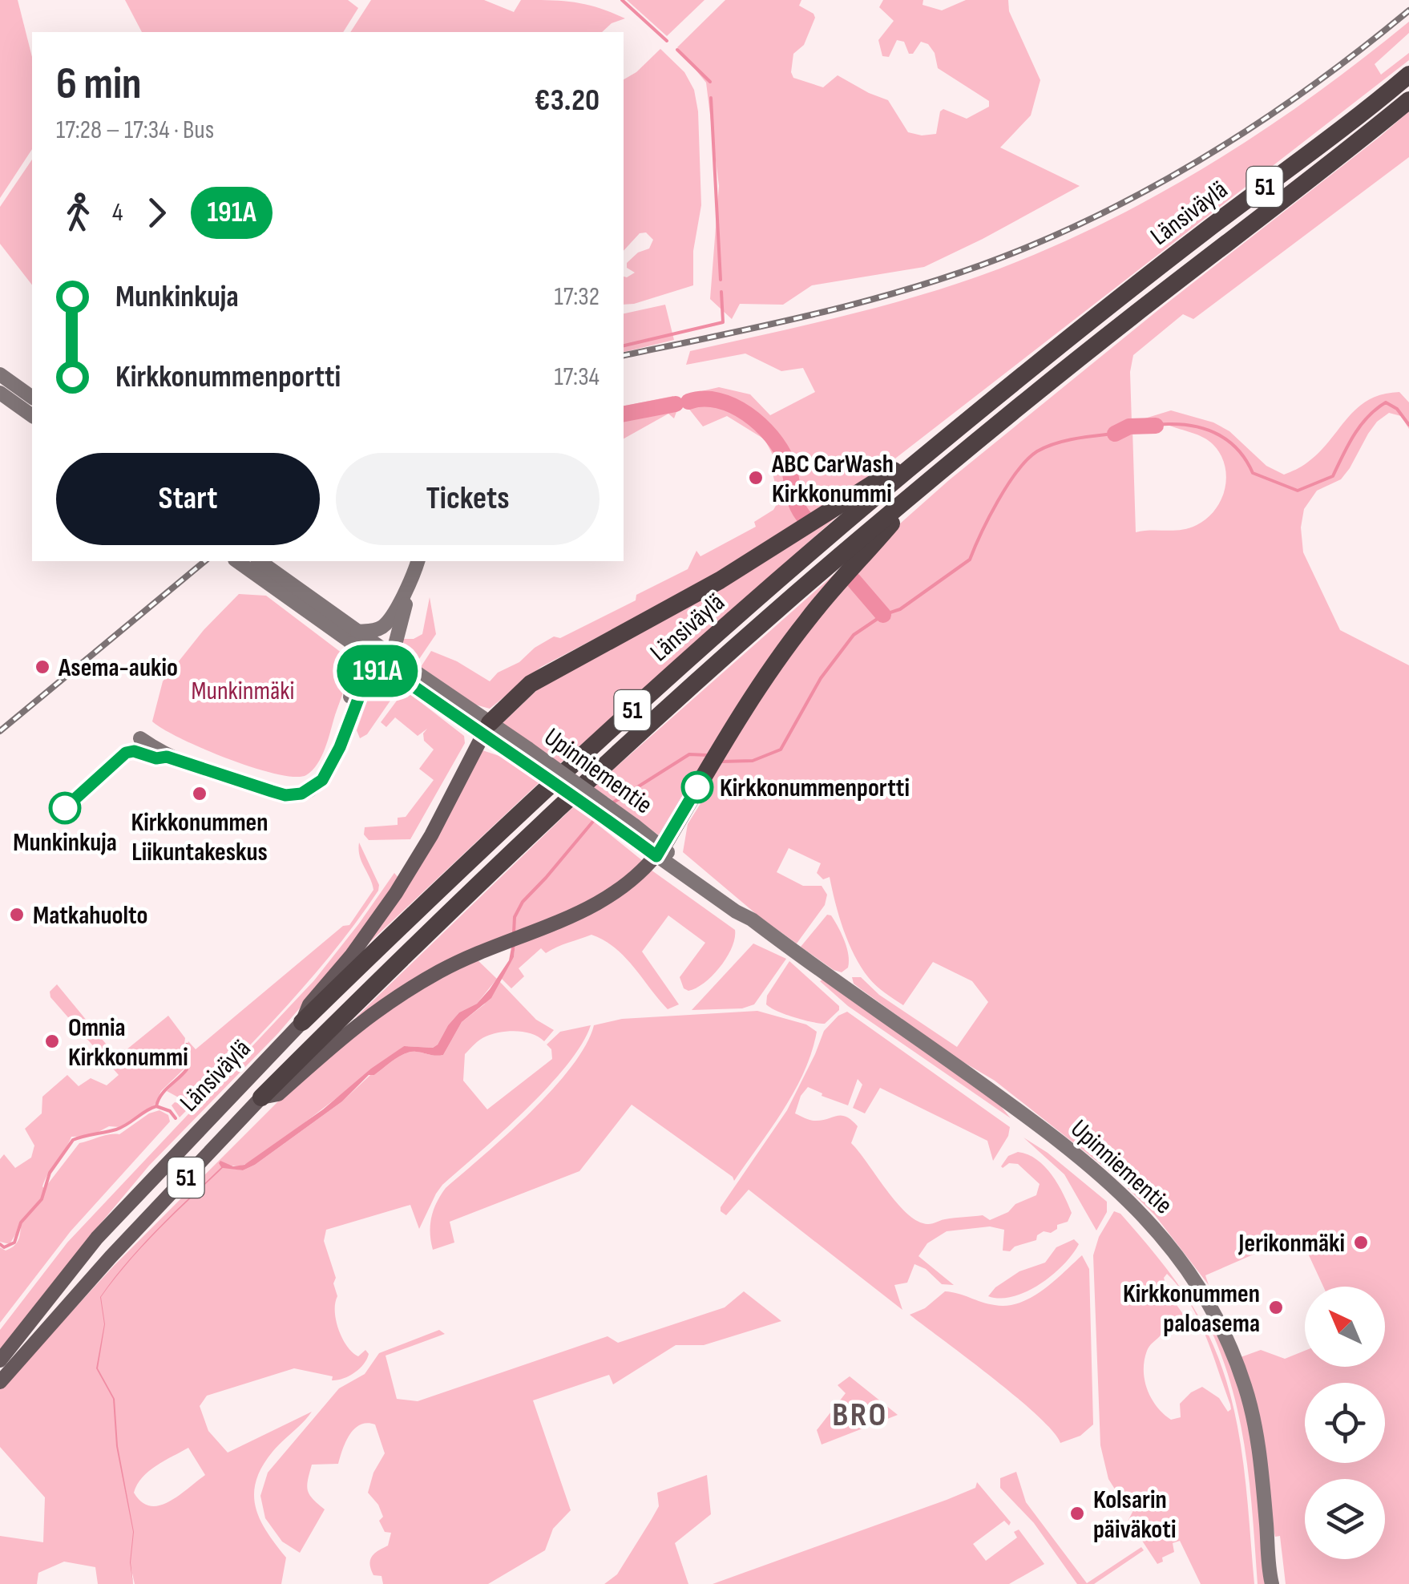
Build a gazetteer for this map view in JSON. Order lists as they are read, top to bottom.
{
  "streets": {
    "highway": ["51", "Länsiväylä"],
    "main road": ["Upinniementie"]
  },
  "districts": ["BRO"],
  "parks": ["Munkinmäki"],
  "places": [
    "ABC CarWash Kirkkonummi",
    "Asema-aukio",
    "Kirkkonummenportti",
    "Kirkkonummen Liikuntakeskus",
    "Munkinkuja",
    "Matkahuolto",
    "Omnia Kirkkonummi",
    "Jerikonmäki",
    "Kirkkonummen paloasema",
    "Kolsarin päiväkoti"
  ],
  "lines": ["bus line 191A"],
  "north": "top left",
  "page": {
    "on_map": "191A",
    "heading": ["6 min", "17:28 – 17:34 · Bus", "€3.20"],
    "legs": ["4", "191A"],
    "list": [
      {
        "name": "Munkinkuja",
        "value": "17:32"
      },
      {
        "name": "Kirkkonummenportti",
        "value": "17:34"
      }
    ],
    "buttons": ["Start", "Tickets"]
  }
}
